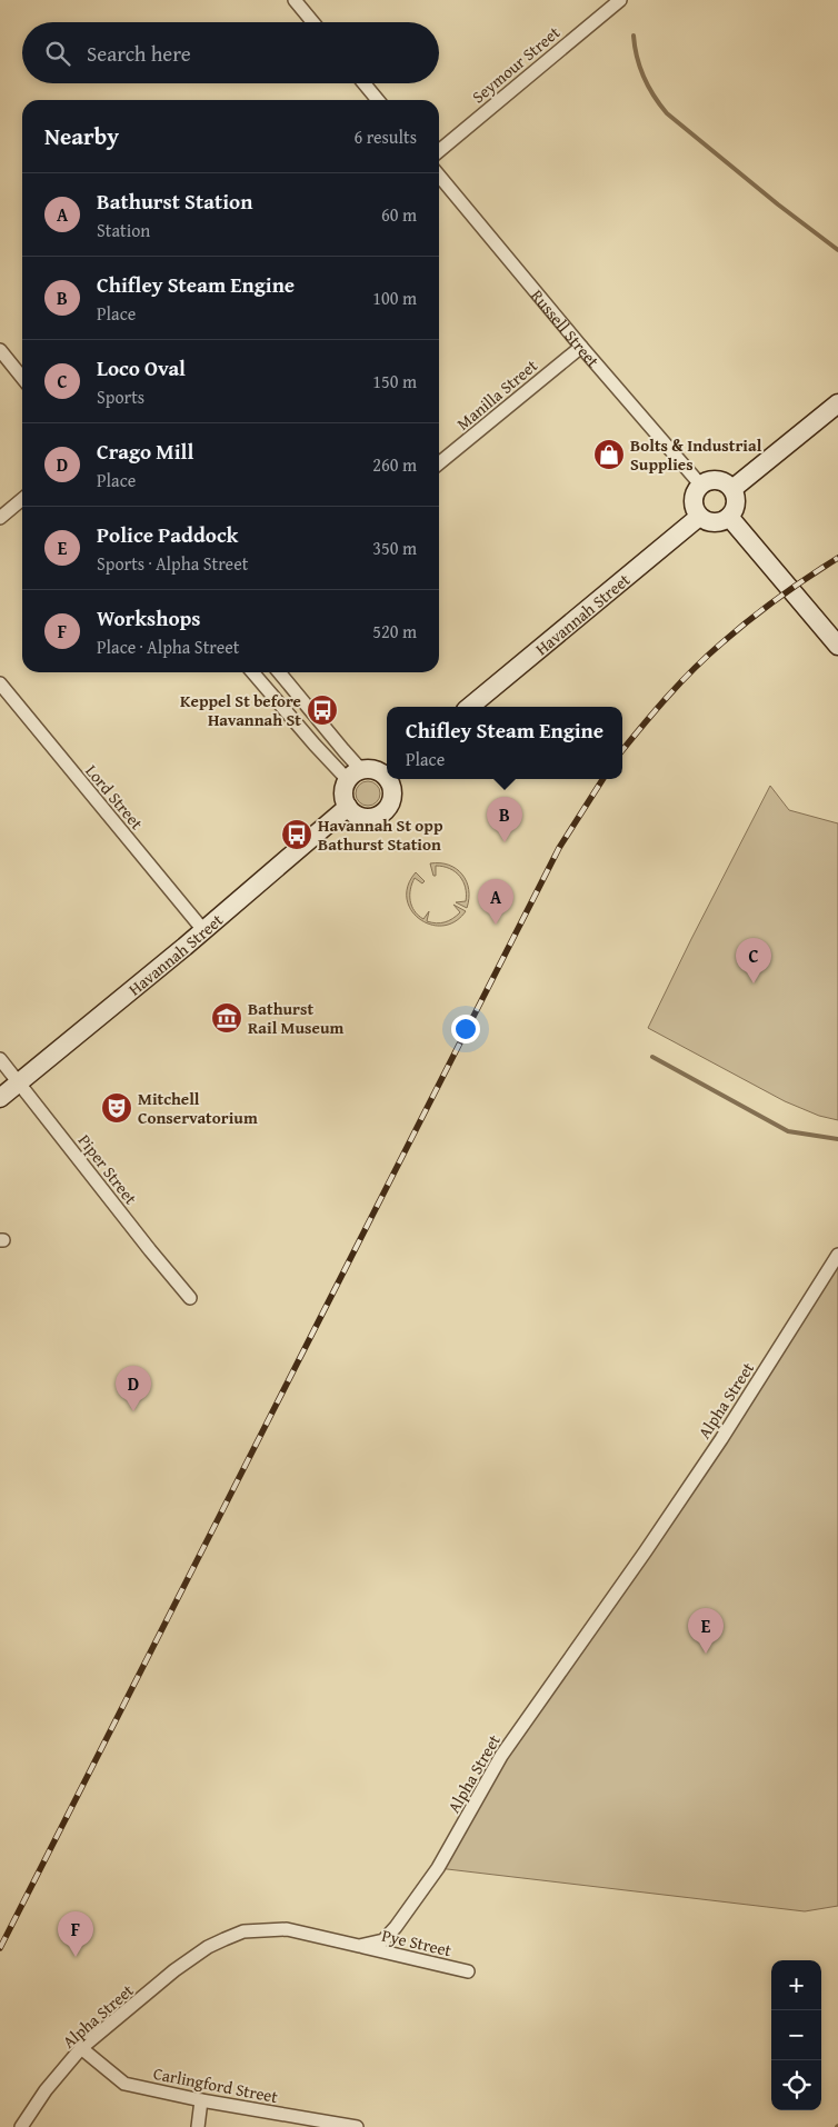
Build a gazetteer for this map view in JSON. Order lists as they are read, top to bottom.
{
  "streets": {
    "street": [
      "Seymour Street",
      "Russell Street",
      "Manilla Street",
      "Havannah Street",
      "Lord Street",
      "Piper Street",
      "Alpha Street",
      "Pye Street",
      "Carlingford Street"
    ]
  },
  "crossings": [
    ["Russell Street", "Manilla Street"],
    ["Russell Street", "Havannah Street"],
    ["Havannah Street", "Lord Street"],
    ["Havannah Street", "Piper Street"],
    ["Alpha Street", "Pye Street"],
    ["Alpha Street", "Carlingford Street"]
  ],
  "places": {
    "shop": ["Bolts & Industrial Supplies"],
    "bus stop": ["Keppel St before Havannah St", "Havannah St opp Bathurst Station"],
    "museum": ["Bathurst Rail Museum"],
    "theatre": ["Mitchell Conservatorium"]
  },
  "page": {
    "search": "Search here",
    "heading": ["Nearby", "6 results"],
    "list": [
      {
        "mark": "A",
        "name": "Bathurst Station",
        "note": "Station",
        "value": "60 m"
      },
      {
        "mark": "B",
        "name": "Chifley Steam Engine",
        "note": "Place",
        "value": "100 m"
      },
      {
        "mark": "C",
        "name": "Loco Oval",
        "note": "Sports",
        "value": "150 m"
      },
      {
        "mark": "D",
        "name": "Crago Mill",
        "note": "Place",
        "value": "260 m"
      },
      {
        "mark": "E",
        "name": "Police Paddock",
        "note": "Sports · Alpha Street",
        "value": "350 m"
      },
      {
        "mark": "F",
        "name": "Workshops",
        "note": "Place · Alpha Street",
        "value": "520 m"
      }
    ],
    "popup": ["Chifley Steam Engine", "Place"],
    "pins": [
      "B",
      "A",
      "C",
      "D",
      "E",
      "F"
    ],
    "map_buttons": ["+", "−"]
  }
}
